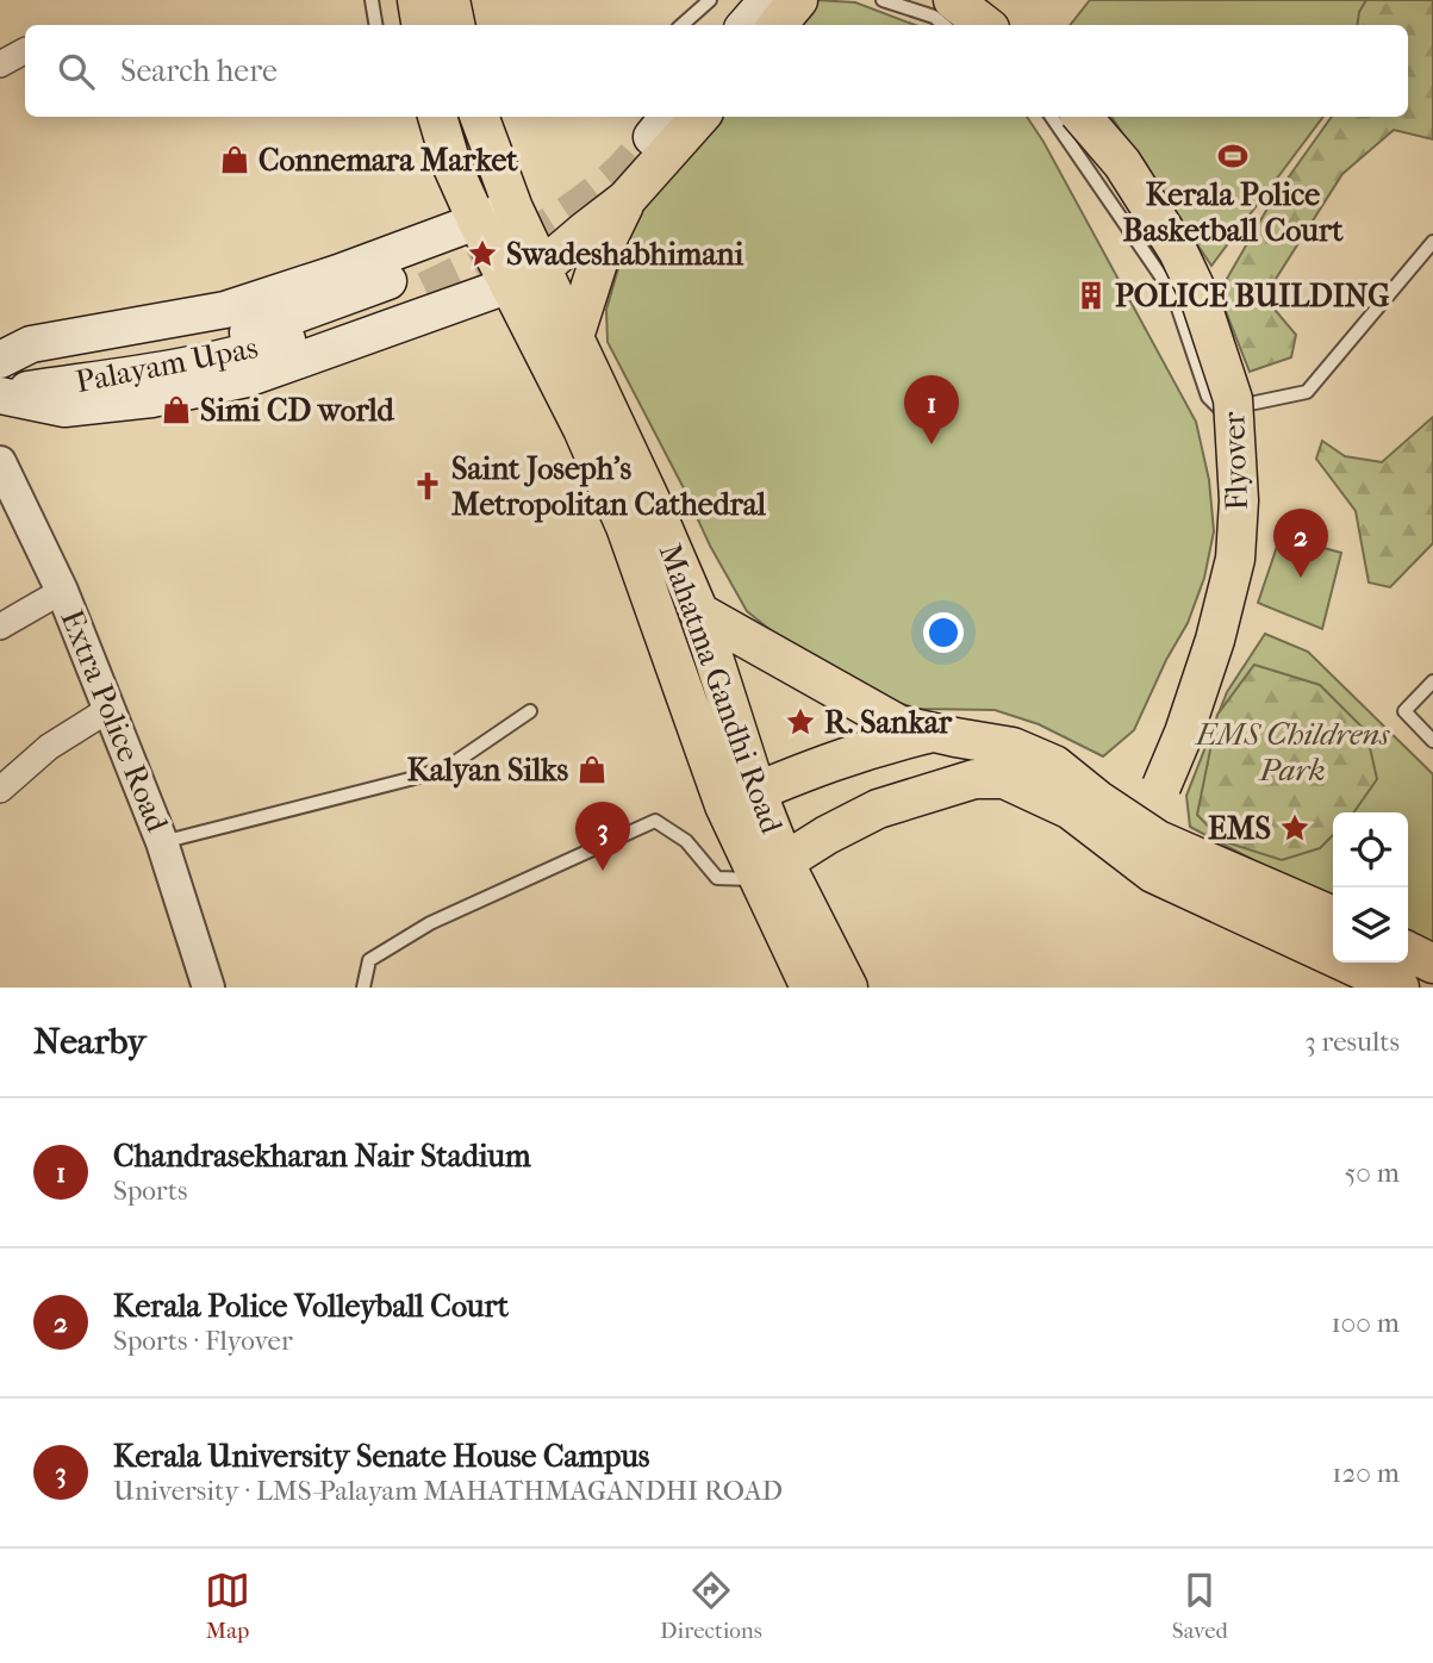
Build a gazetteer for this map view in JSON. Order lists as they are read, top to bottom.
{
  "streets": {
    "main road": ["Palayam Upas", "Flyover", "Mahatma Gandhi Road"],
    "street": ["Extra Police Road"]
  },
  "parks": ["EMS Childrens Park"],
  "places": {
    "sports": ["Kerala Police Basketball Court"],
    "shop": ["Connemara Market", "Simi CD world", "Kalyan Silks"],
    "place": ["Swadeshabhimani", "R. Sankar", "EMS"],
    "building": ["POLICE BUILDING"],
    "church": ["Saint Joseph's Metropolitan Cathedral"]
  },
  "page": {
    "search": "Search here",
    "pins": ["1", "2", "3"],
    "heading": ["Nearby", "3 results"],
    "list": [
      {
        "mark": "1",
        "name": "Chandrasekharan Nair Stadium",
        "note": "Sports",
        "value": "50 m"
      },
      {
        "mark": "2",
        "name": "Kerala Police Volleyball Court",
        "note": "Sports · Flyover",
        "value": "100 m"
      },
      {
        "mark": "3",
        "name": "Kerala University Senate House Campus",
        "note": "University · LMS-Palayam MAHATHMAGANDHI ROAD",
        "value": "120 m"
      }
    ],
    "nav": ["Map", "Directions", "Saved"]
  }
}
